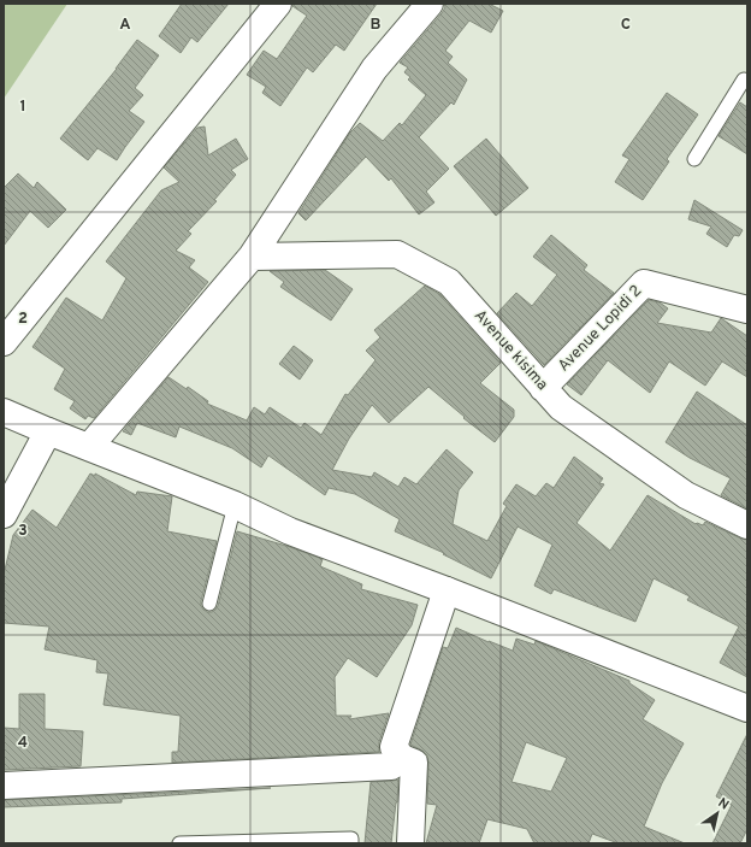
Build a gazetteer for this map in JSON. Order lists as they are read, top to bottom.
{
  "streets": {
    "street": ["Avenue Lopidi 2", "Avenue kisima"]
  },
  "crossings": [
    ["Avenue Lopidi 2", "Avenue kisima"]
  ],
  "north": "top right",
  "grid": {
    "columns": ["A", "B", "C"],
    "rows": [
      "1",
      "2",
      "3",
      "4"
    ]
  }
}
